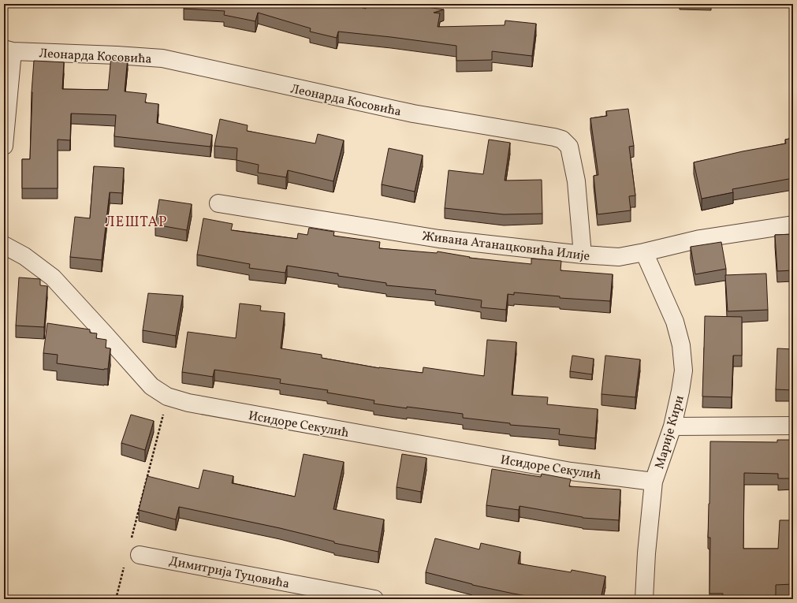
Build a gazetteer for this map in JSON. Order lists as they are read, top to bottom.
{
  "streets": {
    "street": [
      "Леонарда Косовића",
      "Живана Атанацковића Илије",
      "Исидоре Секулић",
      "Марије Кири",
      "Димитрија Туцовића"
    ]
  },
  "crossings": [
    ["Леонарда Косовића", "Живана Атанацковића Илије"],
    ["Живана Атанацковића Илије", "Марије Кири"],
    ["Исидоре Секулић", "Марије Кири"]
  ],
  "districts": ["ЛЕШТАР"]
}
